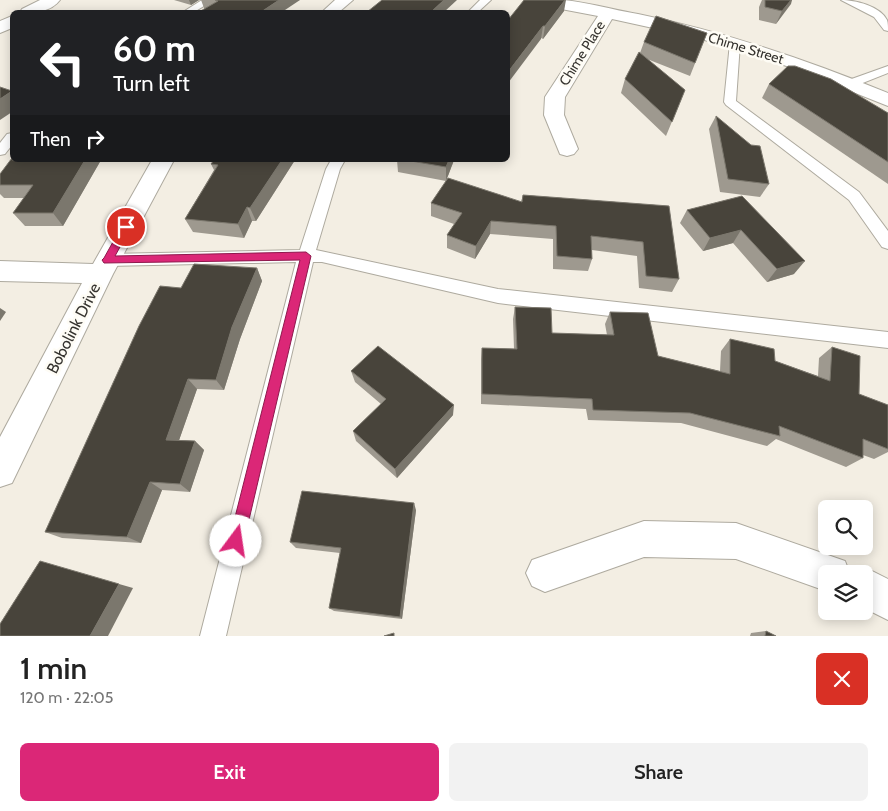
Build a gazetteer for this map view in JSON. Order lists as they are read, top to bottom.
{
  "streets": {
    "street": ["Chime Street", "Chime Place", "Bobolink Drive"]
  },
  "crossings": [
    ["Chime Street", "Chime Place"]
  ],
  "page": {
    "turn": ["60 m", "Turn left"],
    "then": "Then",
    "heading": ["1 min", "120 m · 22:05"],
    "buttons": ["Exit", "Share"]
  }
}
